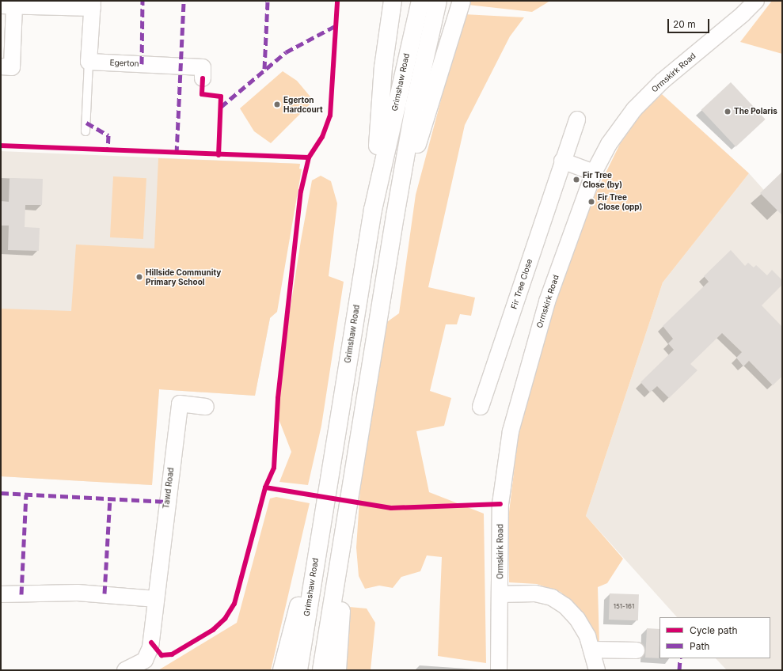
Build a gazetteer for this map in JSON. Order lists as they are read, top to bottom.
{
  "streets": {
    "main road": ["Grimshaw Road"],
    "street": [
      "Egerton",
      "Ormskirk Road",
      "Fir Tree Close",
      "Tawd Road"
    ]
  },
  "places": [
    "Egerton Hardcourt",
    "The Polaris",
    "Fir Tree Close (by)",
    "Fir Tree Close (opp)",
    "Hillside Community Primary School"
  ],
  "house_numbers": ["151-161"],
  "legend": ["Cycle path", "Path"],
  "scale_bar": "20 m"
}
